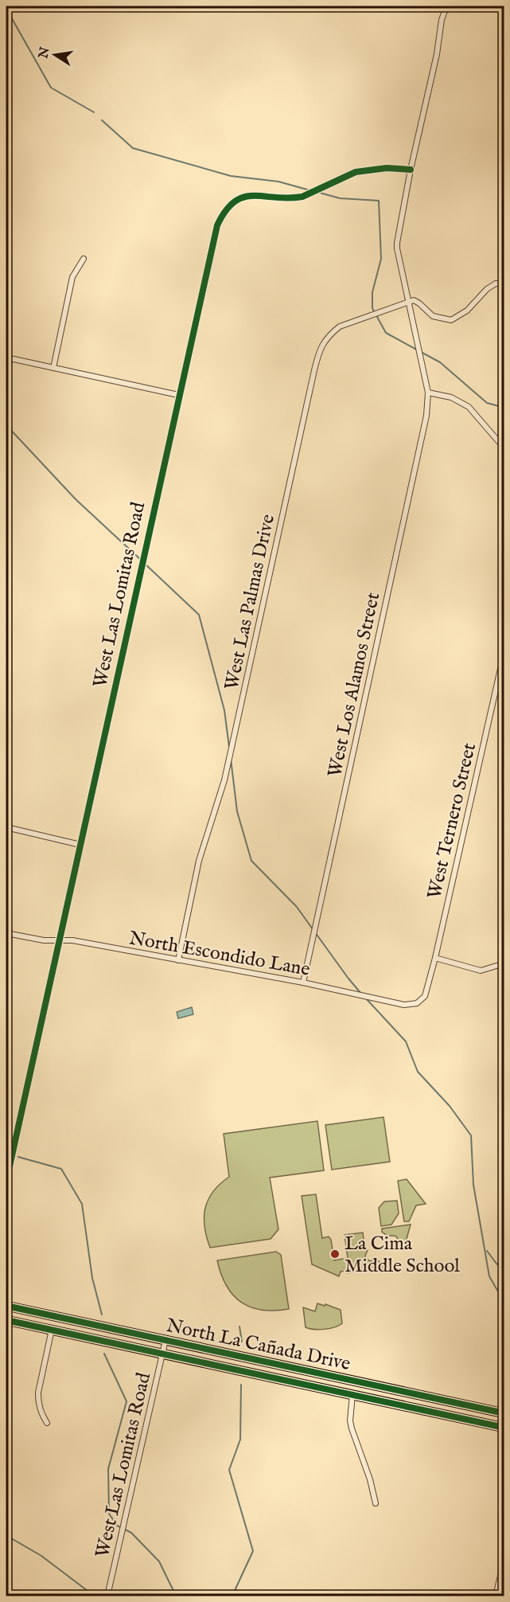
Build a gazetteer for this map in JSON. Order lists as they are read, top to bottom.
{
  "streets": {
    "main road": ["North La Cañada Drive"],
    "street": [
      "West Las Lomitas Road",
      "West Las Palmas Drive",
      "West Los Alamos Street",
      "West Ternero Street",
      "North Escondido Lane"
    ]
  },
  "crossings": [
    ["West Las Lomitas Road", "North Escondido Lane"],
    ["West Las Lomitas Road", "North La Cañada Drive"],
    ["West Las Palmas Drive", "North Escondido Lane"],
    ["West Los Alamos Street", "North Escondido Lane"],
    ["West Ternero Street", "North Escondido Lane"]
  ],
  "places": ["La Cima Middle School"],
  "north": "left"
}
